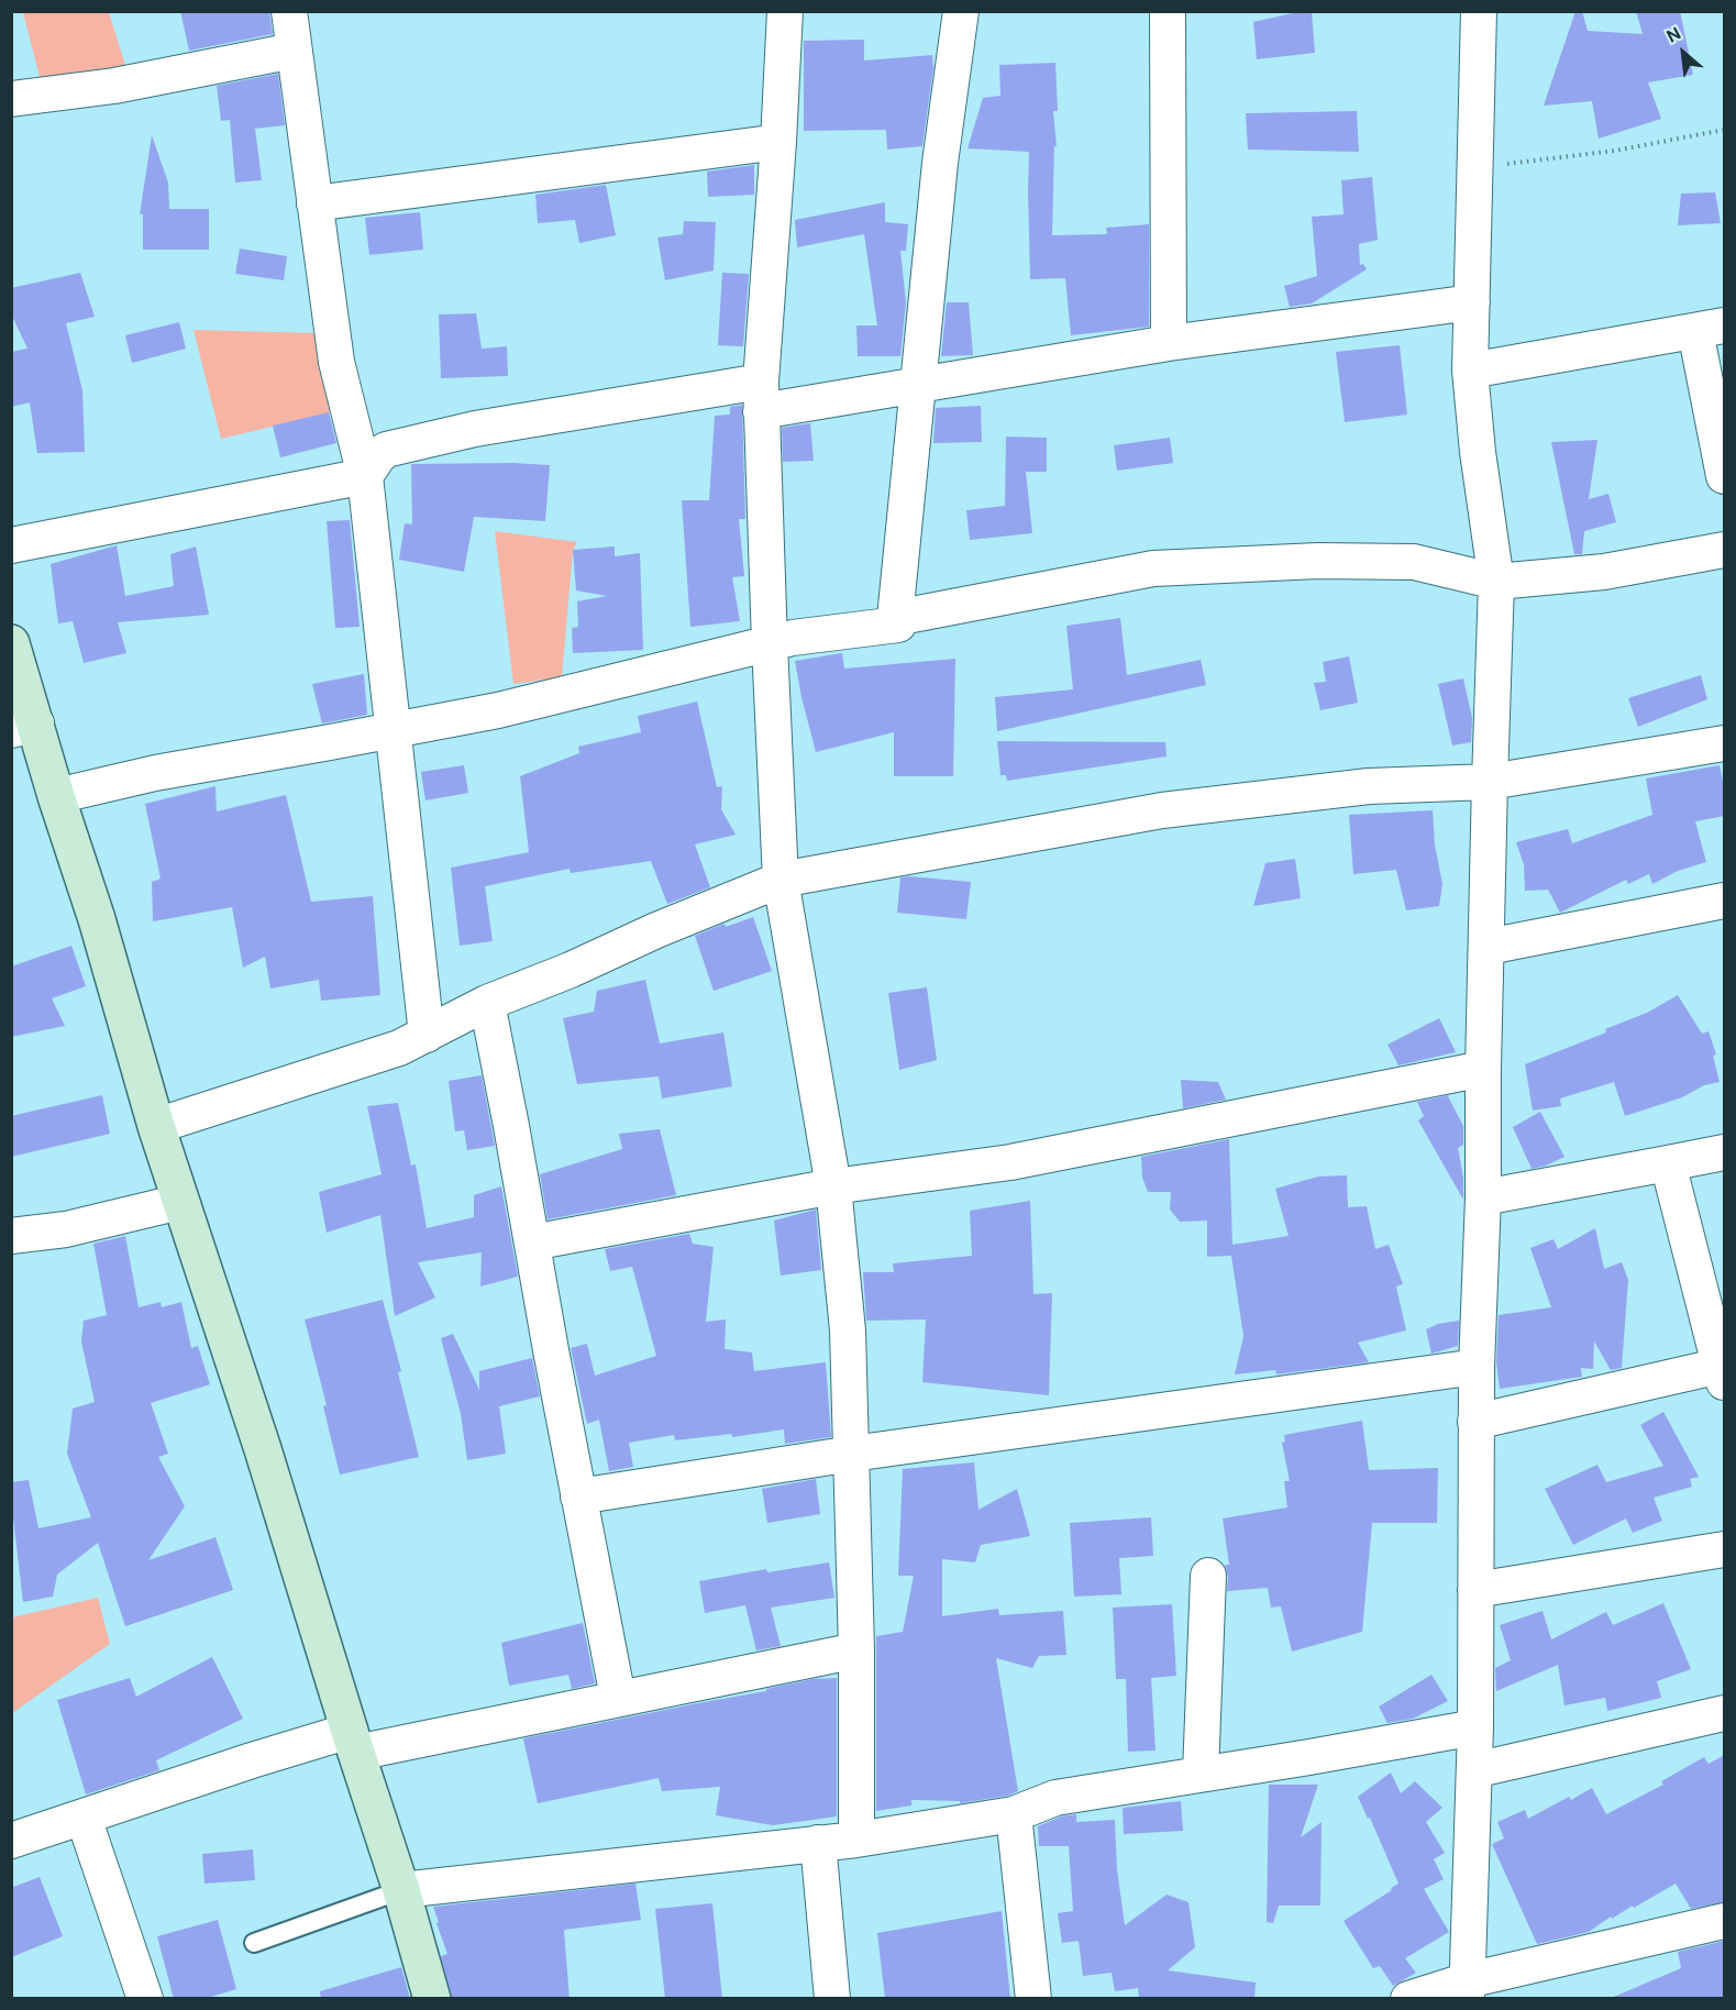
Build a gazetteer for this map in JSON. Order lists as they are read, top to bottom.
{
  "north": "top left"
}
